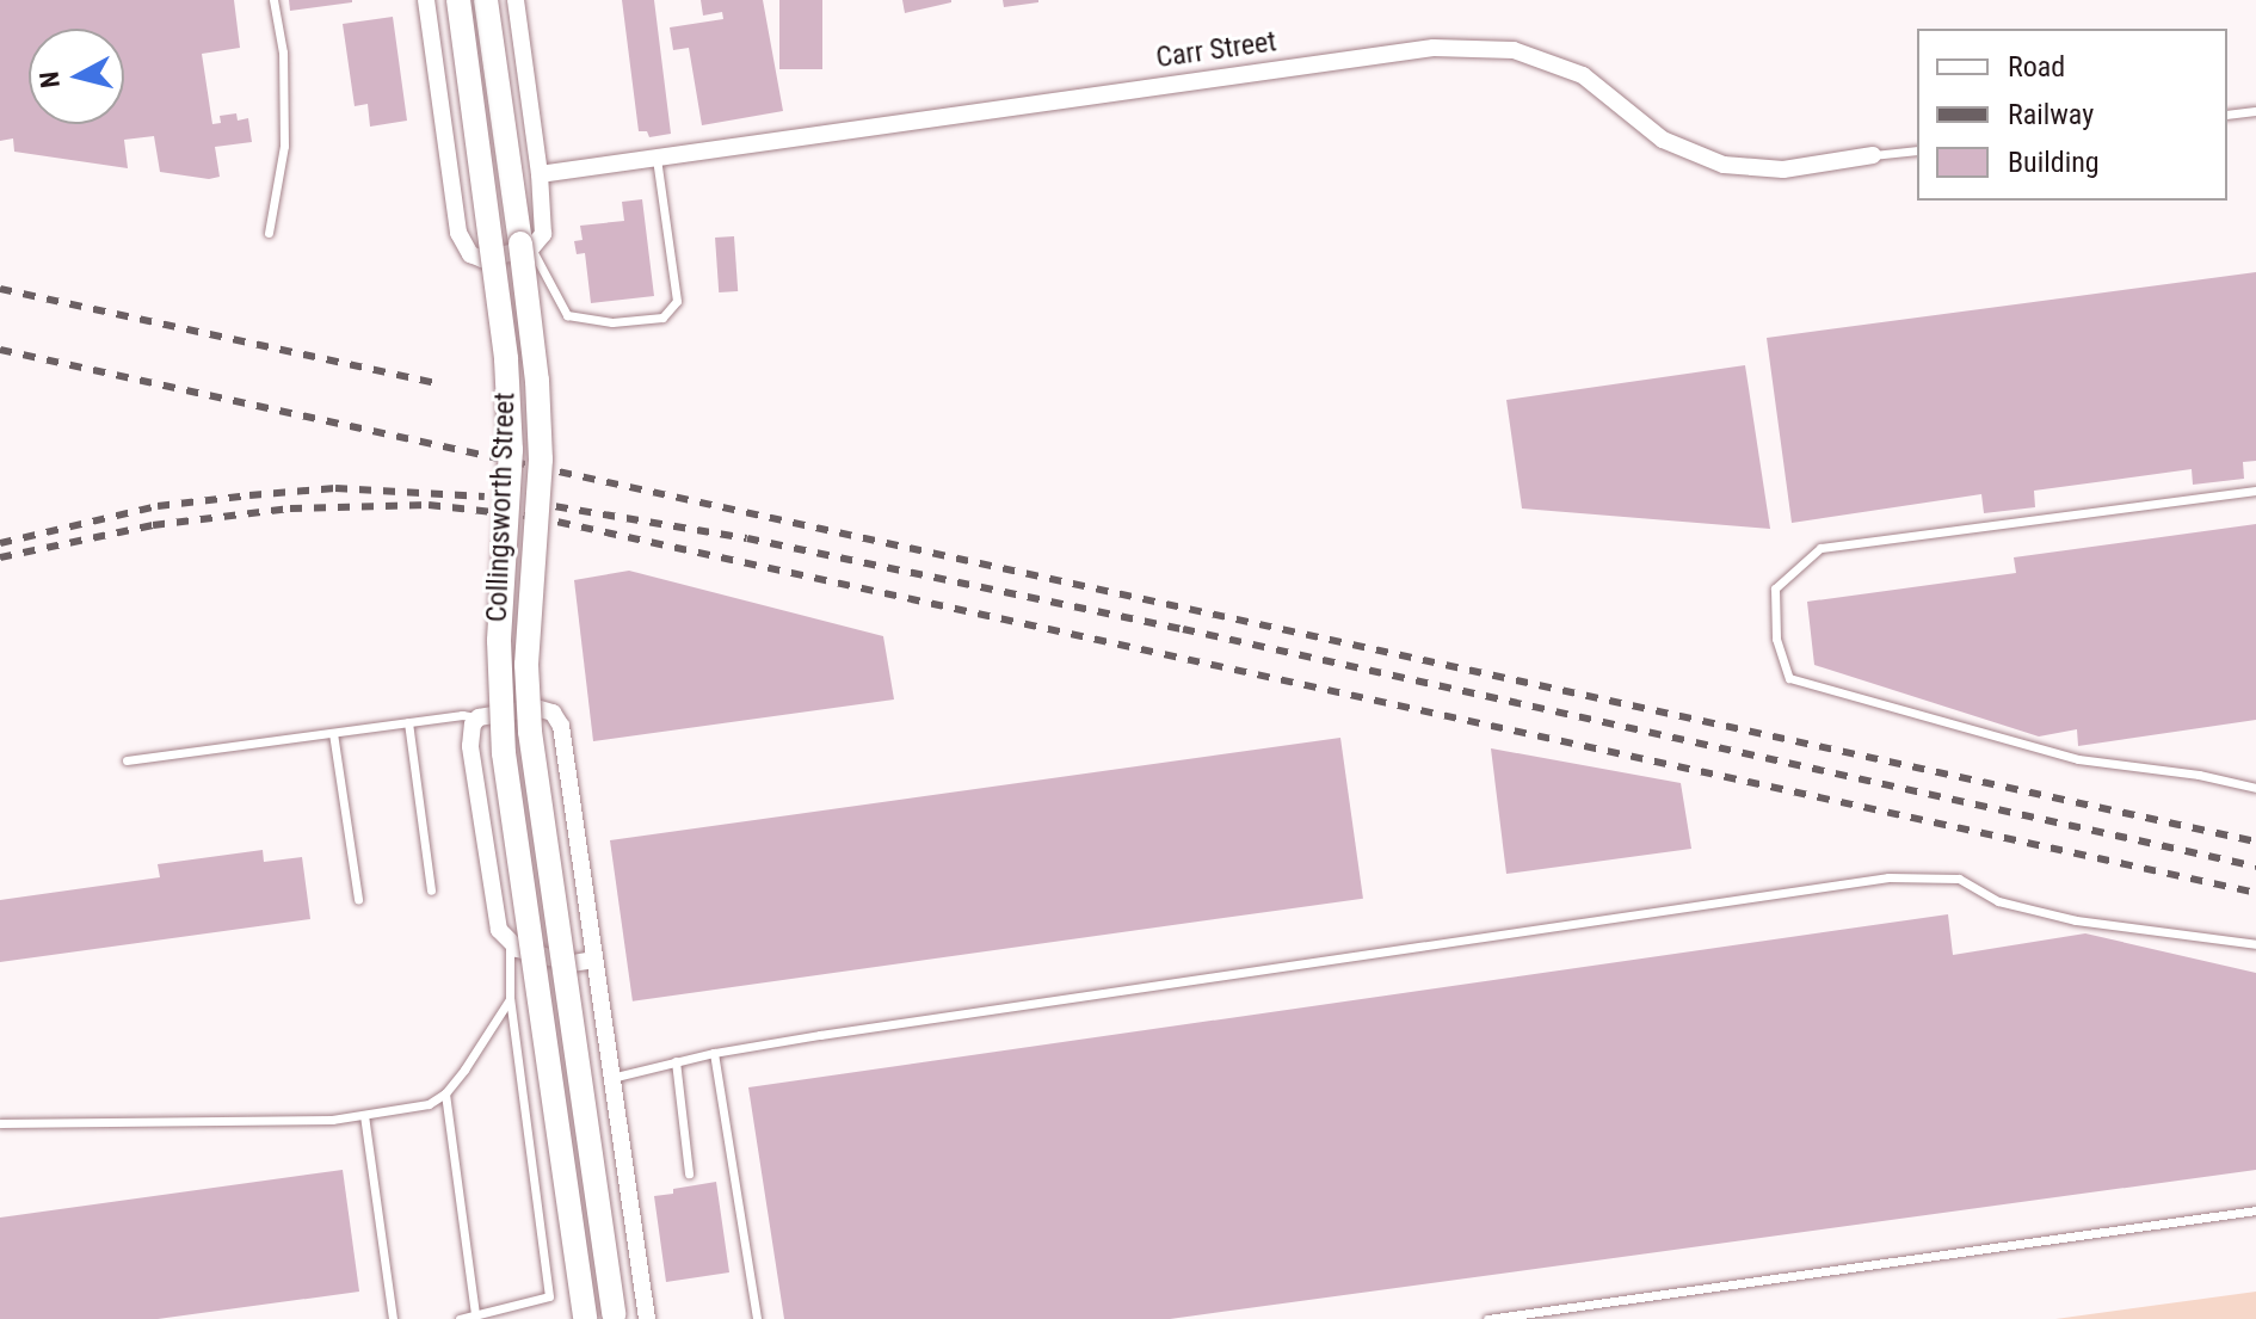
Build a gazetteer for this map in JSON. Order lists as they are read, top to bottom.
{
  "streets": {
    "main road": ["Collingsworth Street"],
    "street": ["Carr Street"]
  },
  "legend": ["Road", "Railway", "Building"],
  "north": "left"
}
